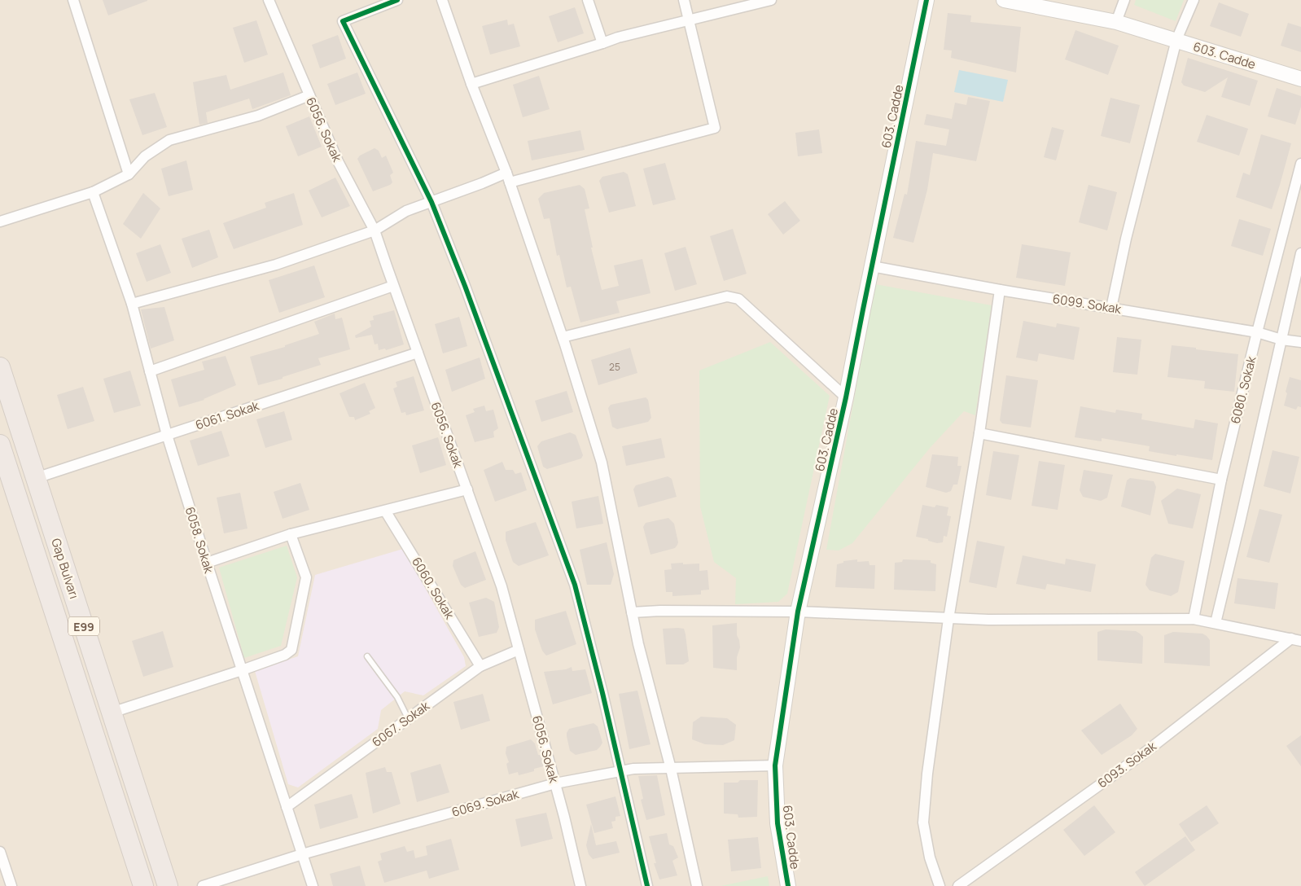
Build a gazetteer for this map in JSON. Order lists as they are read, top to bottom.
{
  "streets": {
    "highway": ["Gap Bulvarı", "E99"],
    "street": [
      "603. Cadde",
      "6056. Sokak",
      "6099. Sokak",
      "6080. Sokak",
      "6061. Sokak",
      "6058. Sokak",
      "6060. Sokak",
      "6067. Sokak",
      "6093. Sokak",
      "6069. Sokak"
    ]
  },
  "crossings": [
    ["603. Cadde", "6099. Sokak"],
    ["603. Cadde", "6069. Sokak"],
    ["6056. Sokak", "6061. Sokak"],
    ["6056. Sokak", "6067. Sokak"],
    ["6056. Sokak", "6069. Sokak"],
    ["6099. Sokak", "6080. Sokak"],
    ["6061. Sokak", "6058. Sokak"],
    ["6061. Sokak", "Gap Bulvarı"],
    ["6058. Sokak", "6067. Sokak"],
    ["6058. Sokak", "6069. Sokak"],
    ["6060. Sokak", "6067. Sokak"]
  ],
  "house_numbers": ["25"]
}
